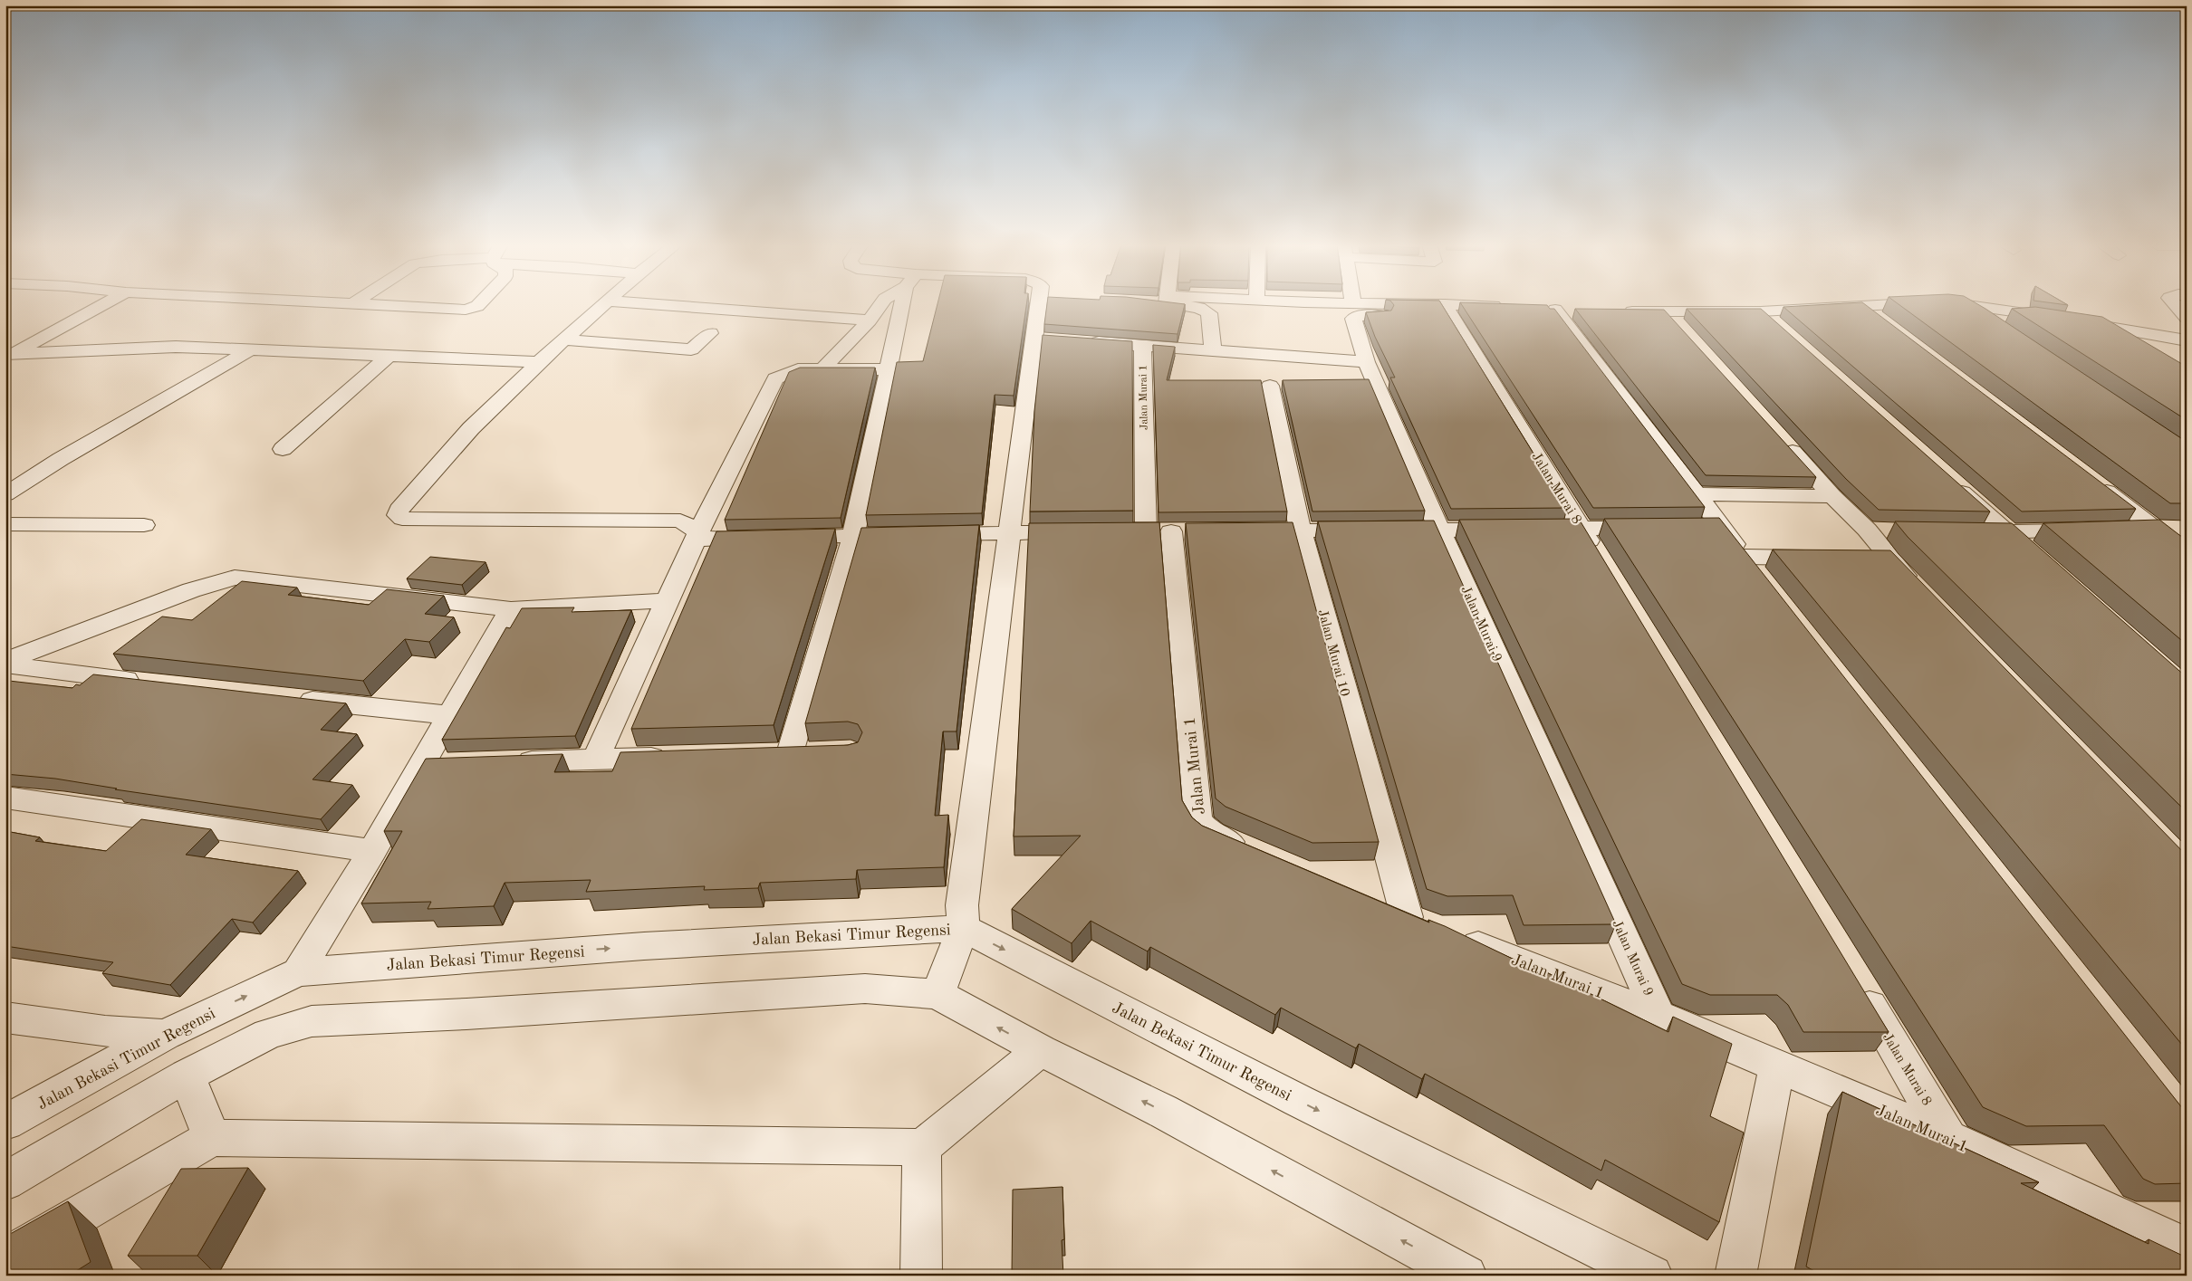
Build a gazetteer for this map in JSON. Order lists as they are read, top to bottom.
{
  "streets": {
    "street": [
      "Jalan Murai 1",
      "Jalan Murai 8",
      "Jalan Murai 9",
      "Jalan Murai 10",
      "Jalan Bekasi Timur Regensi"
    ]
  },
  "crossings": [
    ["Jalan Murai 1", "Jalan Murai 8"],
    ["Jalan Murai 1", "Jalan Murai 9"],
    ["Jalan Murai 1", "Jalan Murai 10"],
    ["Jalan Murai 8", "Jalan Murai 9"]
  ]
}
